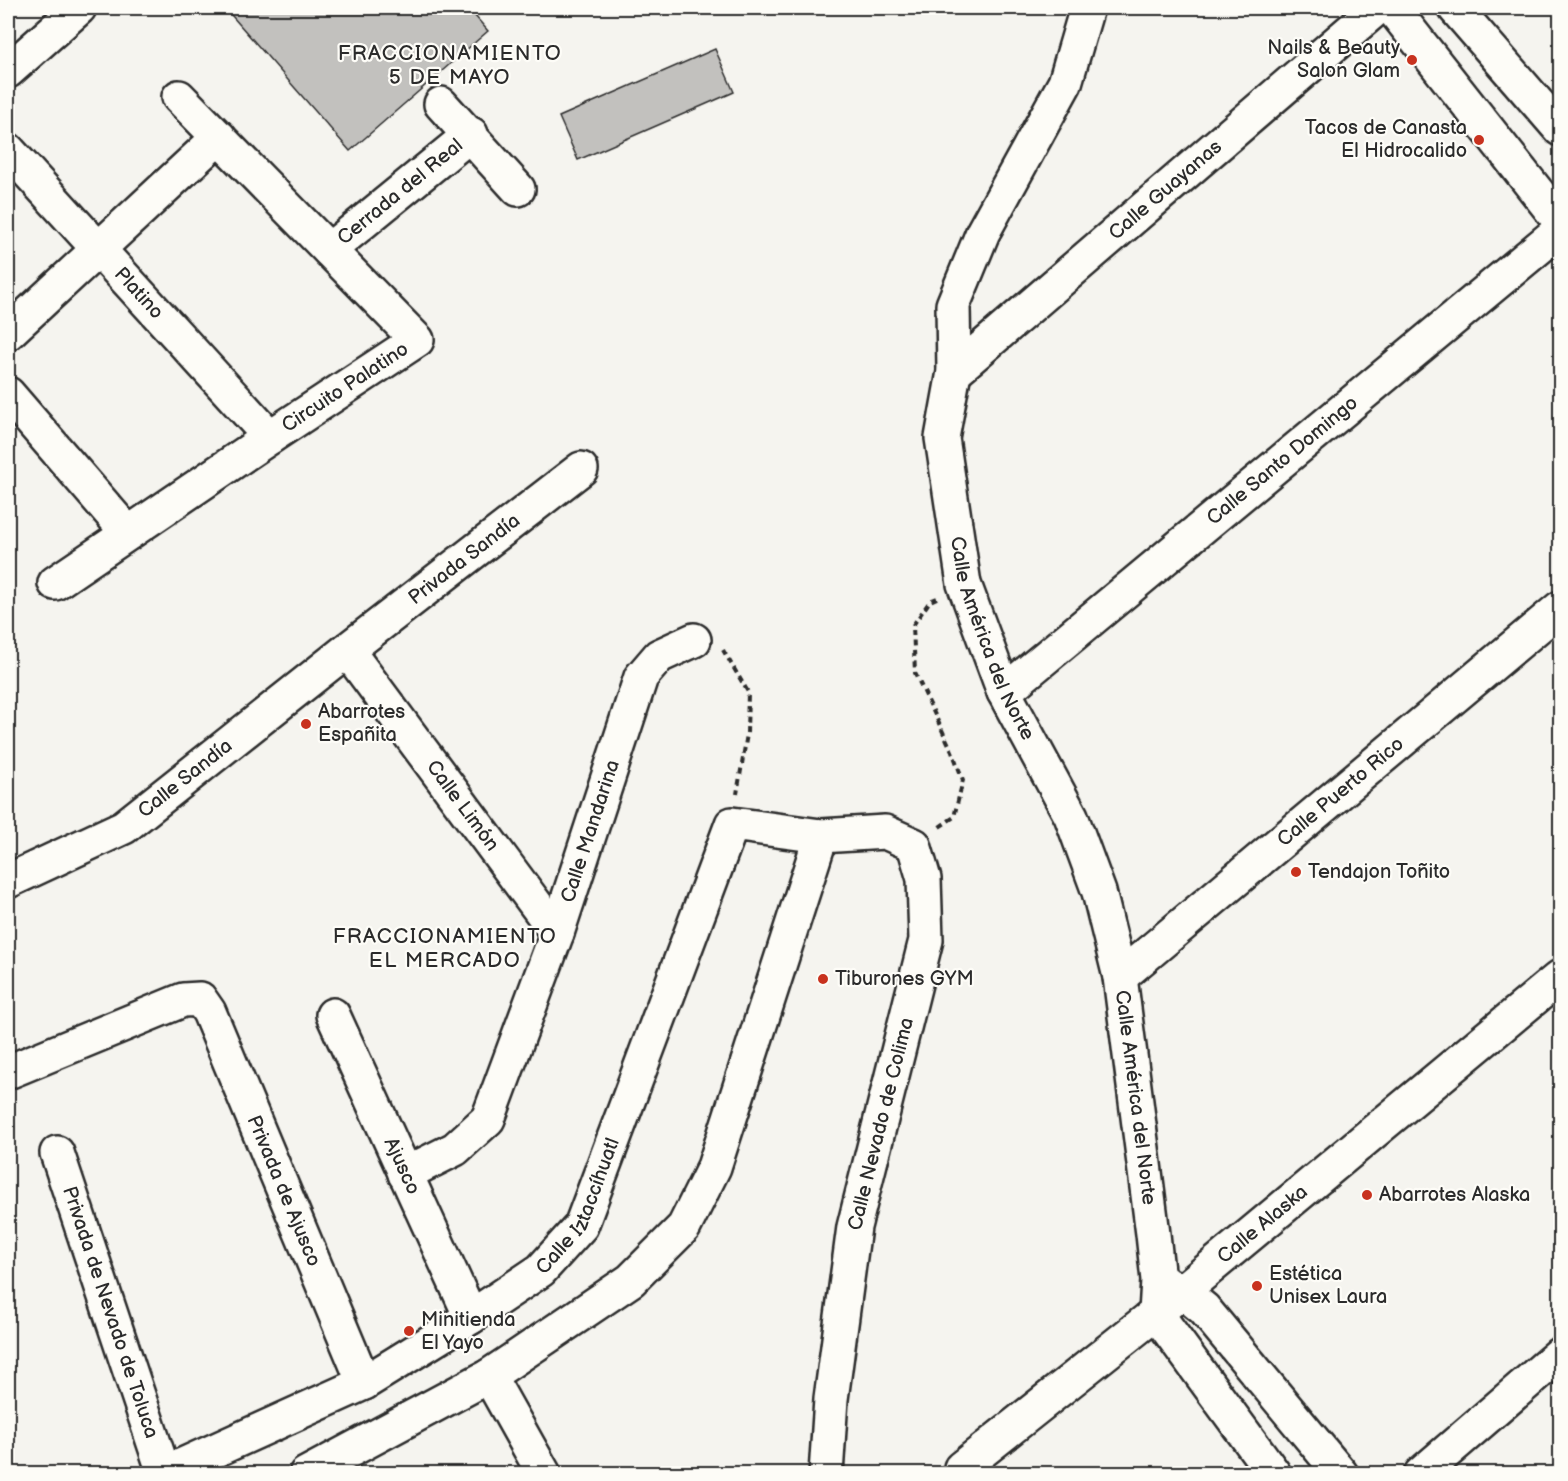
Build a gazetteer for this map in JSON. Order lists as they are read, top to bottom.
{
  "streets": {
    "street": [
      "Calle Guayanas",
      "Cerrada del Real",
      "Platino",
      "Circuito Palatino",
      "Calle Santo Domingo",
      "Privada Sandía",
      "Calle América del Norte",
      "Calle Sandía",
      "Calle Puerto Rico",
      "Calle Limón",
      "Calle Mandarina",
      "Calle Nevado de Colima",
      "Ajusco",
      "Privada de Ajusco",
      "Calle Iztaccíhuatl",
      "Calle Alaska",
      "Privada de Nevado de Toluca"
    ]
  },
  "crossings": [
    ["Calle Guayanas", "Calle América del Norte"],
    ["Cerrada del Real", "Circuito Palatino"],
    ["Platino", "Circuito Palatino"],
    ["Calle Santo Domingo", "Calle América del Norte"],
    ["Privada Sandía", "Calle Sandía"],
    ["Privada Sandía", "Calle Limón"],
    ["Calle América del Norte", "Calle Puerto Rico"],
    ["Calle América del Norte", "Calle Alaska"],
    ["Calle Sandía", "Calle Limón"],
    ["Calle Limón", "Calle Mandarina"],
    ["Calle Mandarina", "Ajusco"],
    ["Ajusco", "Calle Iztaccíhuatl"],
    ["Privada de Ajusco", "Calle Iztaccíhuatl"],
    ["Calle Iztaccíhuatl", "Privada de Nevado de Toluca"]
  ],
  "districts": ["FRACCIONAMIENTO 5 DE MAYO", "FRACCIONAMIENTO EL MERCADO"],
  "places": [
    "Nails & Beauty Salon Glam",
    "Tacos de Canasta El Hidrocalido",
    "Abarrotes Españita",
    "Tendajon Toñito",
    "Tiburones GYM",
    "Abarrotes Alaska",
    "Estética Unisex Laura",
    "Minitienda El Yayo"
  ]
}
